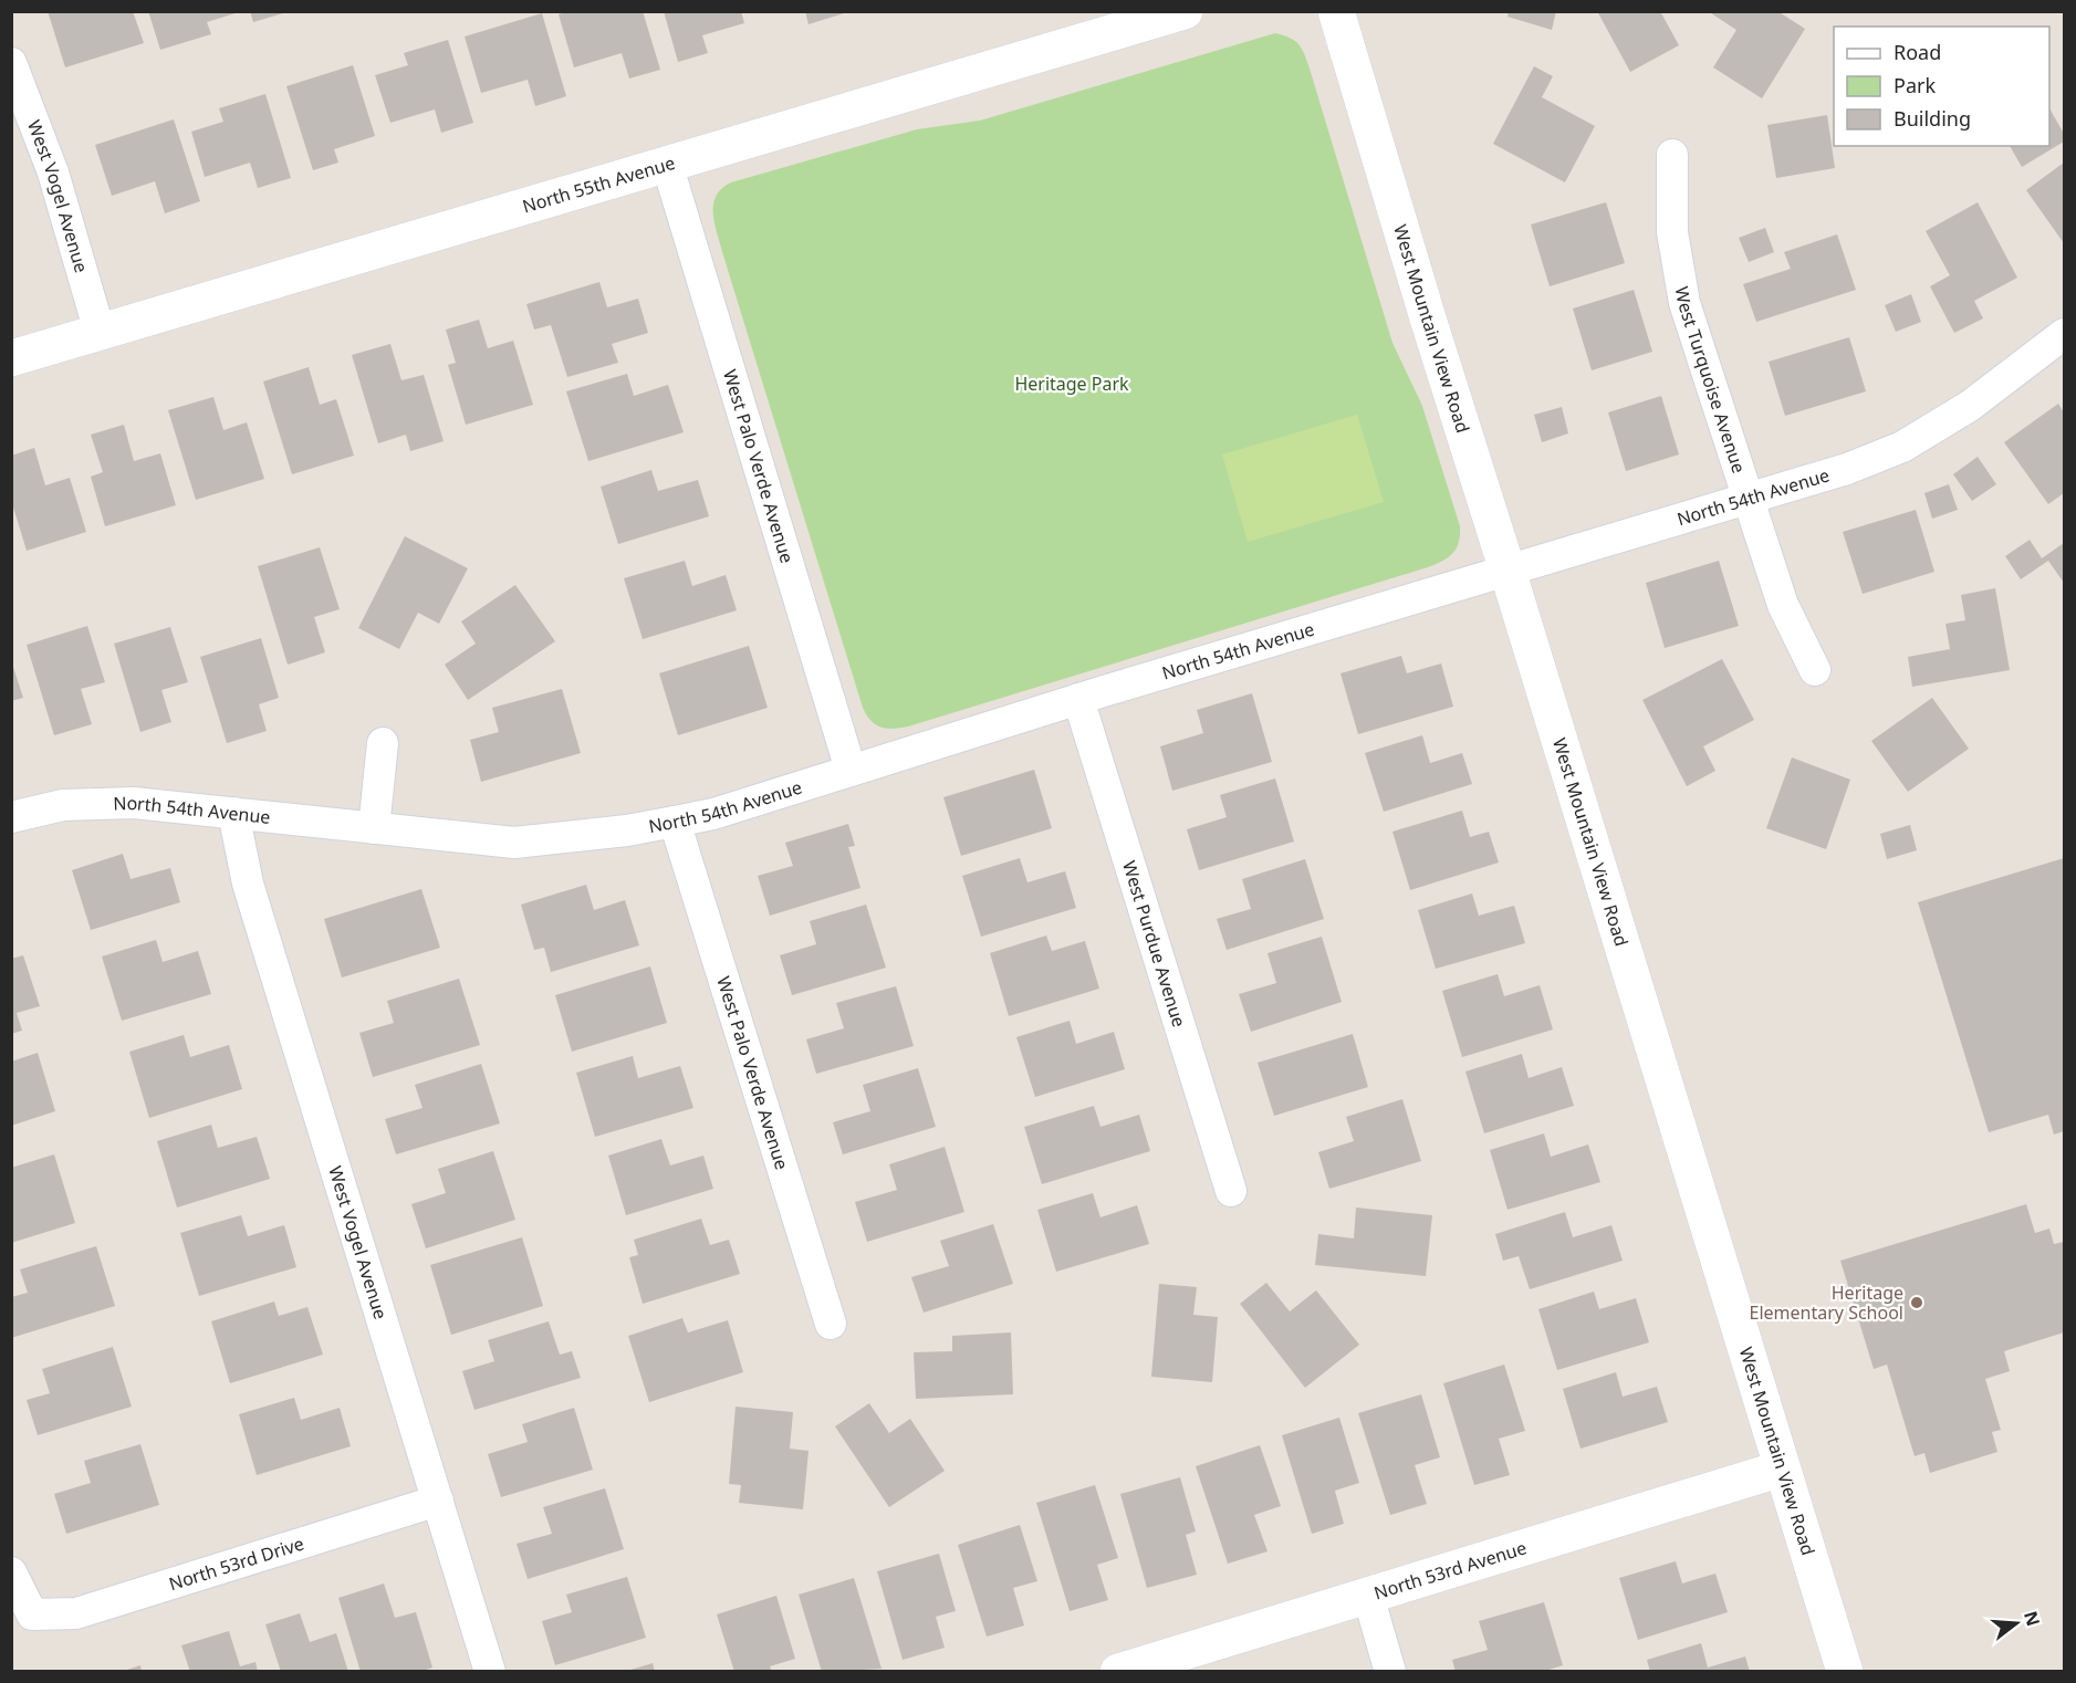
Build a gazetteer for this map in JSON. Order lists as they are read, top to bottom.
{
  "streets": {
    "street": [
      "North 55th Avenue",
      "West Vogel Avenue",
      "West Mountain View Road",
      "West Turquoise Avenue",
      "West Palo Verde Avenue",
      "North 54th Avenue",
      "West Purdue Avenue",
      "North 53rd Drive",
      "North 53rd Avenue"
    ]
  },
  "crossings": [
    ["North 55th Avenue", "West Vogel Avenue"],
    ["North 55th Avenue", "West Palo Verde Avenue"],
    ["West Vogel Avenue", "North 54th Avenue"],
    ["West Vogel Avenue", "North 53rd Drive"],
    ["West Mountain View Road", "North 54th Avenue"],
    ["West Mountain View Road", "North 53rd Avenue"],
    ["West Turquoise Avenue", "North 54th Avenue"],
    ["West Palo Verde Avenue", "North 54th Avenue"],
    ["North 54th Avenue", "West Purdue Avenue"]
  ],
  "parks": ["Heritage Park"],
  "places": ["Heritage Elementary School"],
  "legend": ["Road", "Park", "Building"],
  "north": "right"
}
